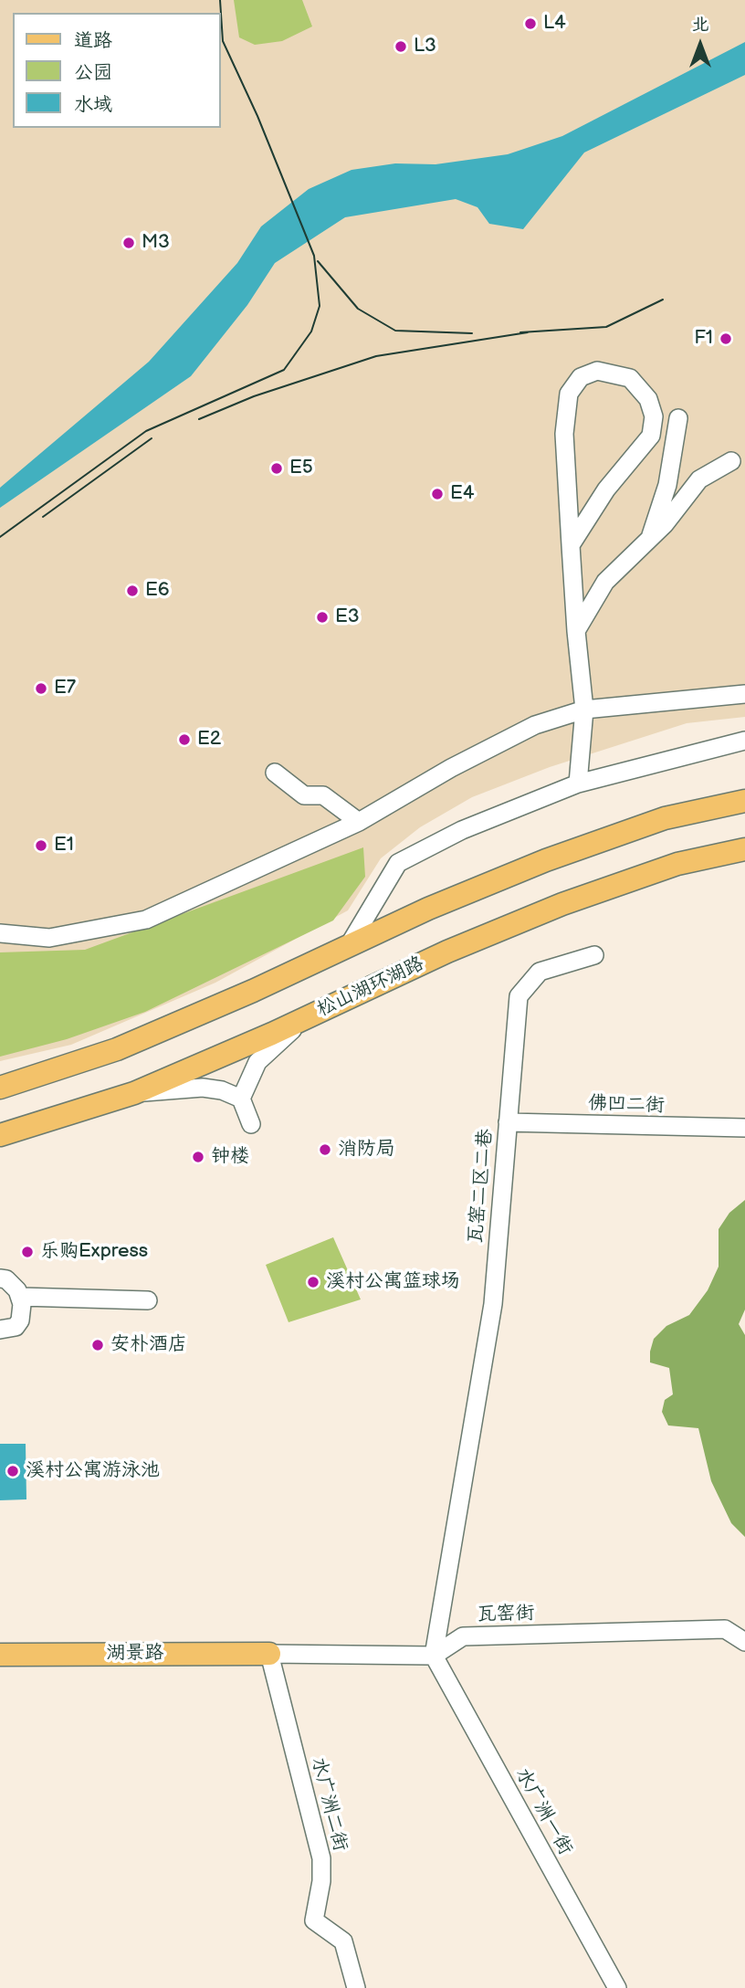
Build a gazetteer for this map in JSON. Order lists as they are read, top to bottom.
{
  "streets": {
    "main road": ["松山湖环湖路", "湖景路"],
    "street": [
      "佛凹二街",
      "瓦窑二区二巷",
      "瓦窑街",
      "水广洲二街",
      "水广洲一街"
    ]
  },
  "crossings": [
    ["佛凹二街", "瓦窑二区二巷"],
    ["瓦窑二区二巷", "瓦窑街"],
    ["瓦窑二区二巷", "水广洲一街"],
    ["瓦窑街", "水广洲一街"],
    ["湖景路", "水广洲二街"]
  ],
  "places": [
    "L4",
    "L3",
    "M3",
    "F1",
    "E5",
    "E4",
    "E6",
    "E3",
    "E7",
    "E2",
    "E1",
    "消防局",
    "钟楼",
    "乐购Express",
    "溪村公寓篮球场",
    "安朴酒店",
    "溪村公寓游泳池"
  ],
  "legend": ["道路", "公园", "水域"],
  "north": "top"
}
